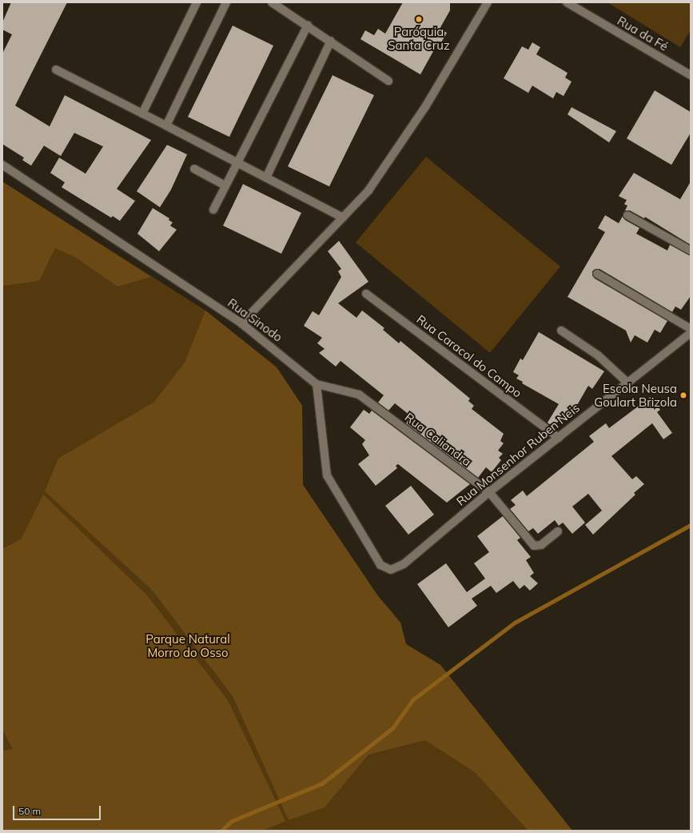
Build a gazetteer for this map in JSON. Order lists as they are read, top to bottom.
{
  "streets": {
    "street": [
      "Rua da Fé",
      "Rua Sinodo",
      "Rua Caracol do Campo",
      "Rua Caliandra",
      "Rua Monsenhor Ruben Neis"
    ]
  },
  "crossings": [
    ["Rua Sinodo", "Rua Caliandra"],
    ["Rua Sinodo", "Rua Monsenhor Ruben Neis"],
    ["Rua Caracol do Campo", "Rua Monsenhor Ruben Neis"],
    ["Rua Caliandra", "Rua Monsenhor Ruben Neis"]
  ],
  "parks": ["Parque Natural Morro do Osso"],
  "places": ["Paróquia Santa Cruz", "Escola Neusa Goulart Brizola"],
  "scale_bar": "50 m"
}
